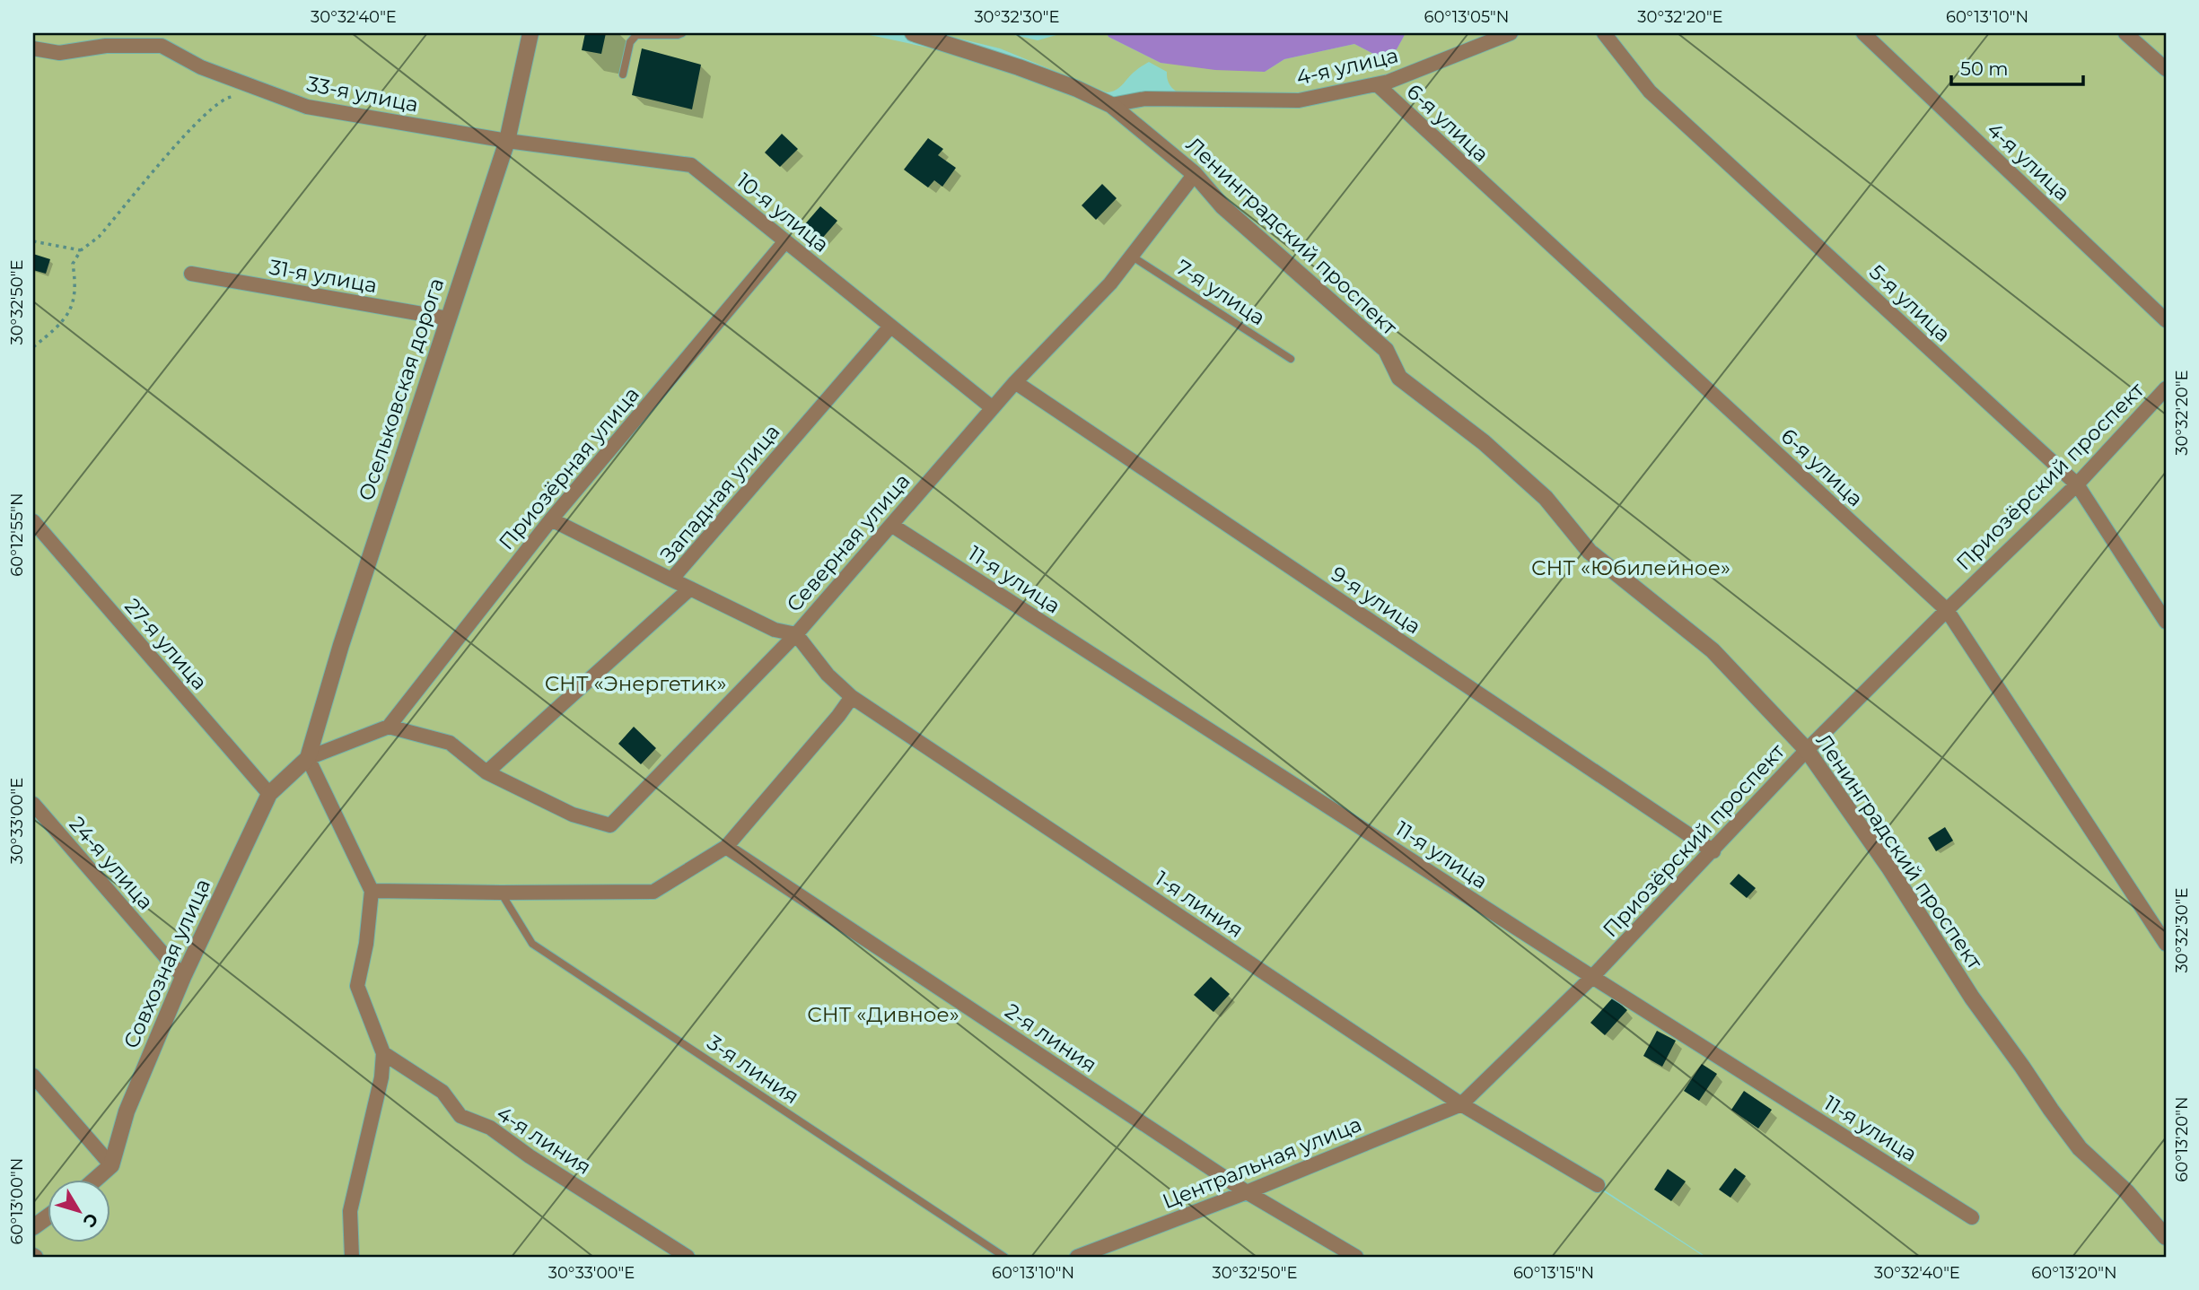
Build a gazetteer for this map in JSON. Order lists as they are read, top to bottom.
{
  "streets": {
    "street": [
      "4-я улица",
      "33-я улица",
      "6-я улица",
      "10-я улица",
      "Ленинградский проспект",
      "31-я улица",
      "5-я улица",
      "Осельковская дорога",
      "Приозёрная улица",
      "Приозёрский проспект",
      "Западная улица",
      "Северная улица",
      "11-я улица",
      "9-я улица",
      "27-я улица",
      "24-я улица",
      "1-я линия",
      "Совхозная улица",
      "2-я линия",
      "4-я линия",
      "Центральная улица"
    ],
    "lane": ["7-я улица", "3-я линия"]
  },
  "crossings": [
    ["4-я улица", "6-я улица"],
    ["4-я улица", "Ленинградский проспект"],
    ["33-я улица", "10-я улица"],
    ["33-я улица", "Осельковская дорога"],
    ["6-я улица", "Приозёрский проспект"],
    ["10-я улица", "Осельковская дорога"],
    ["10-я улица", "Приозёрная улица"],
    ["10-я улица", "Западная улица"],
    ["10-я улица", "Северная улица"],
    ["Ленинградский проспект", "Приозёрский проспект"],
    ["Ленинградский проспект", "Северная улица"],
    ["31-я улица", "Осельковская дорога"],
    ["7-я улица", "Северная улица"],
    ["5-я улица", "Приозёрский проспект"],
    ["Осельковская дорога", "Совхозная улица"],
    ["Приозёрский проспект", "11-я улица"],
    ["Приозёрский проспект", "9-я улица"],
    ["Приозёрский проспект", "1-я линия"],
    ["Приозёрский проспект", "Центральная улица"],
    ["Западная улица", "Северная улица"],
    ["Северная улица", "11-я улица"],
    ["Северная улица", "9-я улица"],
    ["Северная улица", "1-я линия"],
    ["27-я улица", "Совхозная улица"],
    ["24-я улица", "Совхозная улица"],
    ["1-я линия", "Центральная улица"],
    ["2-я линия", "Центральная улица"]
  ],
  "parks": ["СНТ «Юбилейное»", "СНТ «Энергетик»", "СНТ «Дивное»"],
  "scale_bar": "50 m",
  "north": "bottom right",
  "coordinates": [
    "30°32'40\"E",
    "30°32'30\"E",
    "60°13'05\"N",
    "30°32'20\"E",
    "60°13'10\"N",
    "30°32'50\"E",
    "60°12'55\"N",
    "30°33'00\"E",
    "60°13'20\"N",
    "60°13'00\"N",
    "60°13'15\"N"
  ]
}
